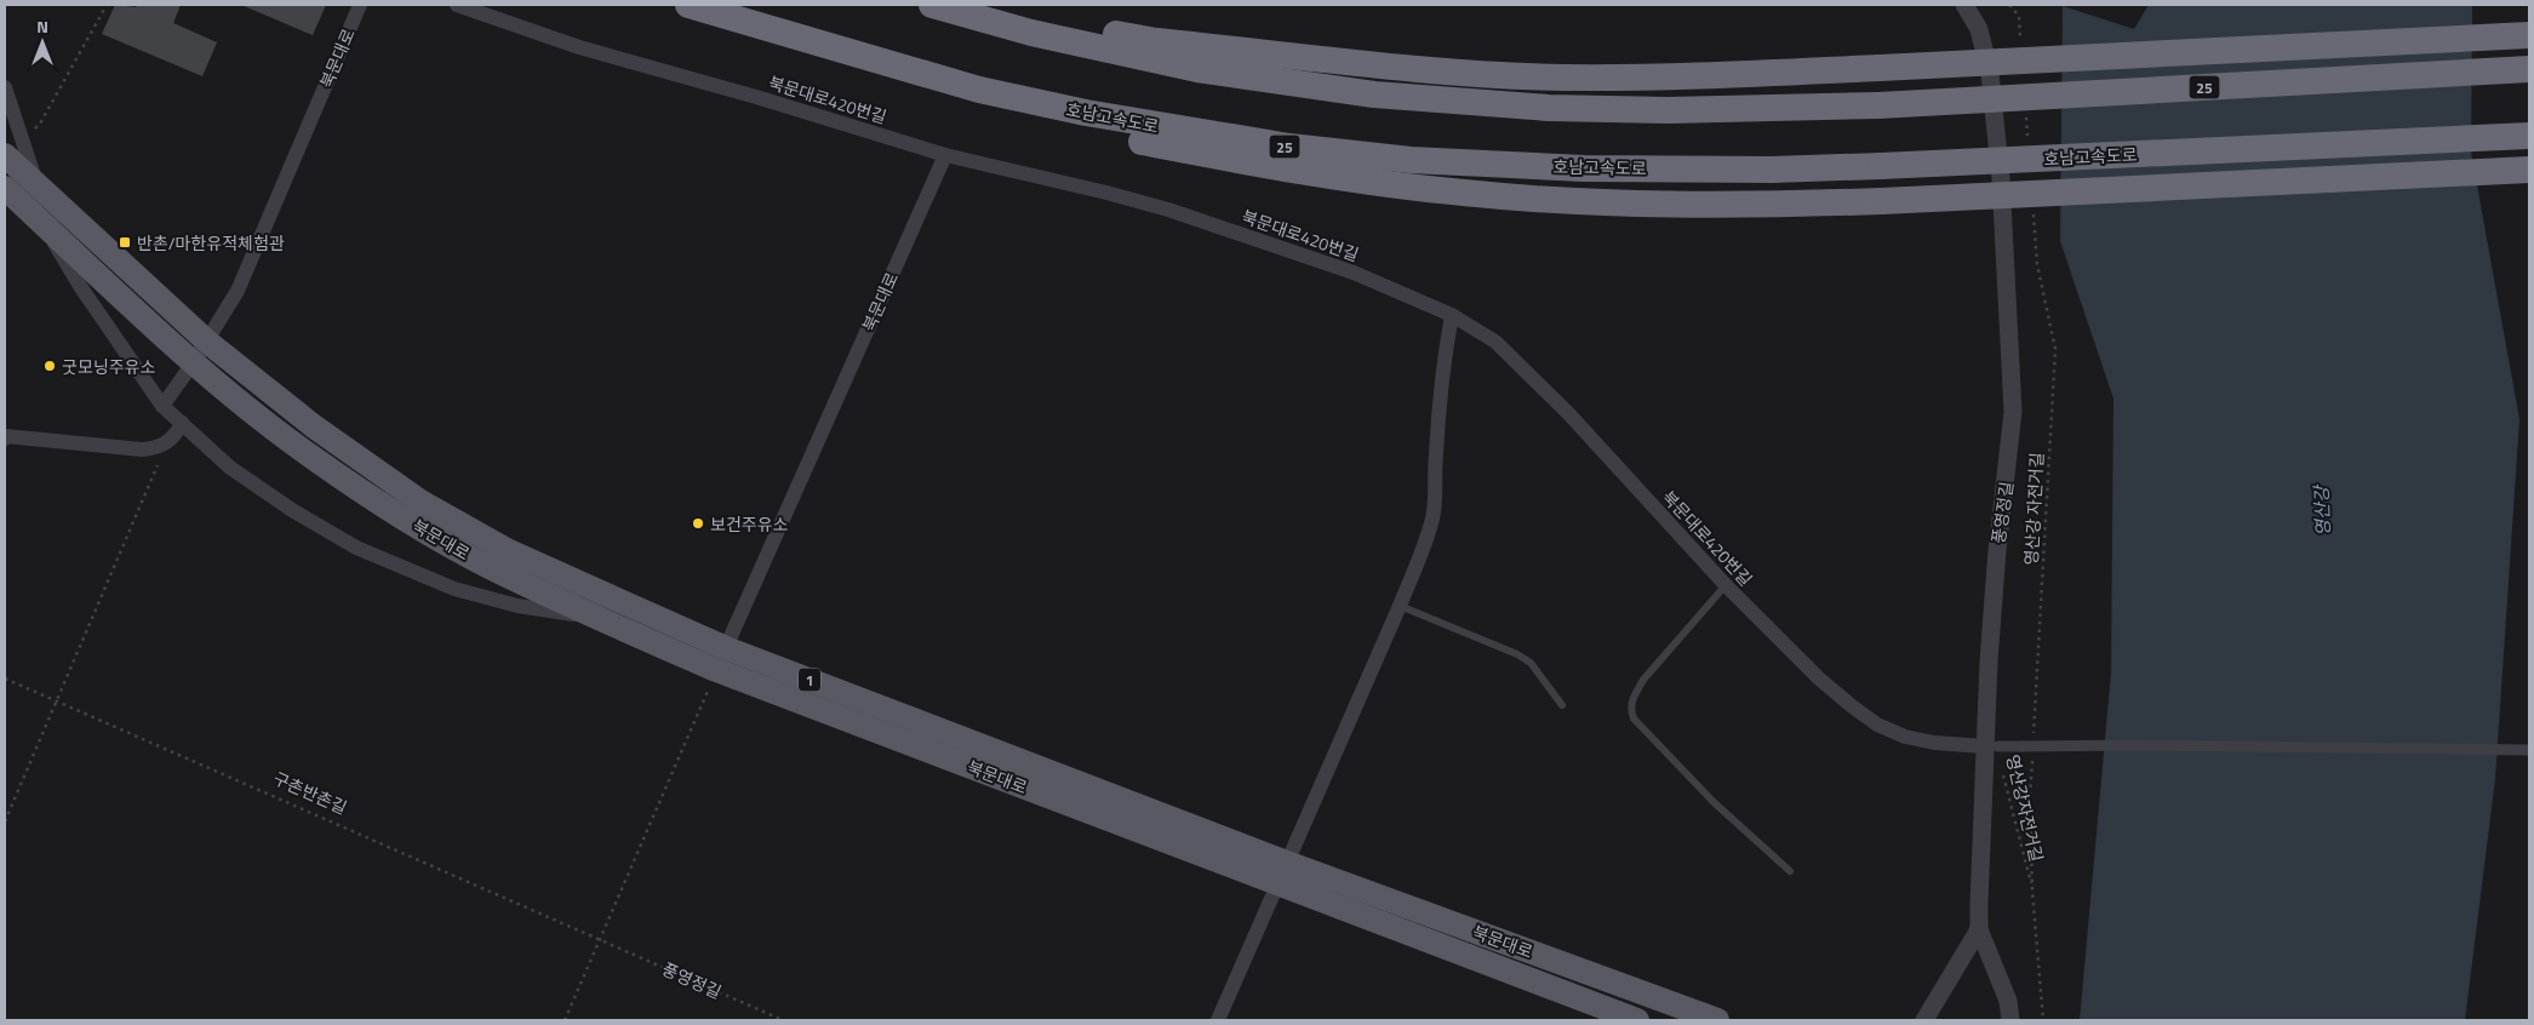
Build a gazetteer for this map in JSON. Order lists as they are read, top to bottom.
{
  "streets": {
    "highway": ["25", "호남고속도로"],
    "main road": ["북문대로", "1"],
    "street": ["북문대로420번길", "풍영정길"],
    "path": ["영산강 자전거길", "구촌반촌길", "영산강자전거길"]
  },
  "crossings": [
    ["북문대로", "북문대로420번길"],
    ["북문대로420번길", "풍영정길"],
    ["북문대로420번길", "영산강자전거길"],
    ["풍영정길", "구촌반촌길"],
    ["풍영정길", "영산강자전거길"]
  ],
  "water": ["영산강"],
  "places": {
    "transit": ["반촌/마한유적체험관"],
    "other": ["굿모닝주유소", "보건주유소"]
  },
  "north": "top"
}
